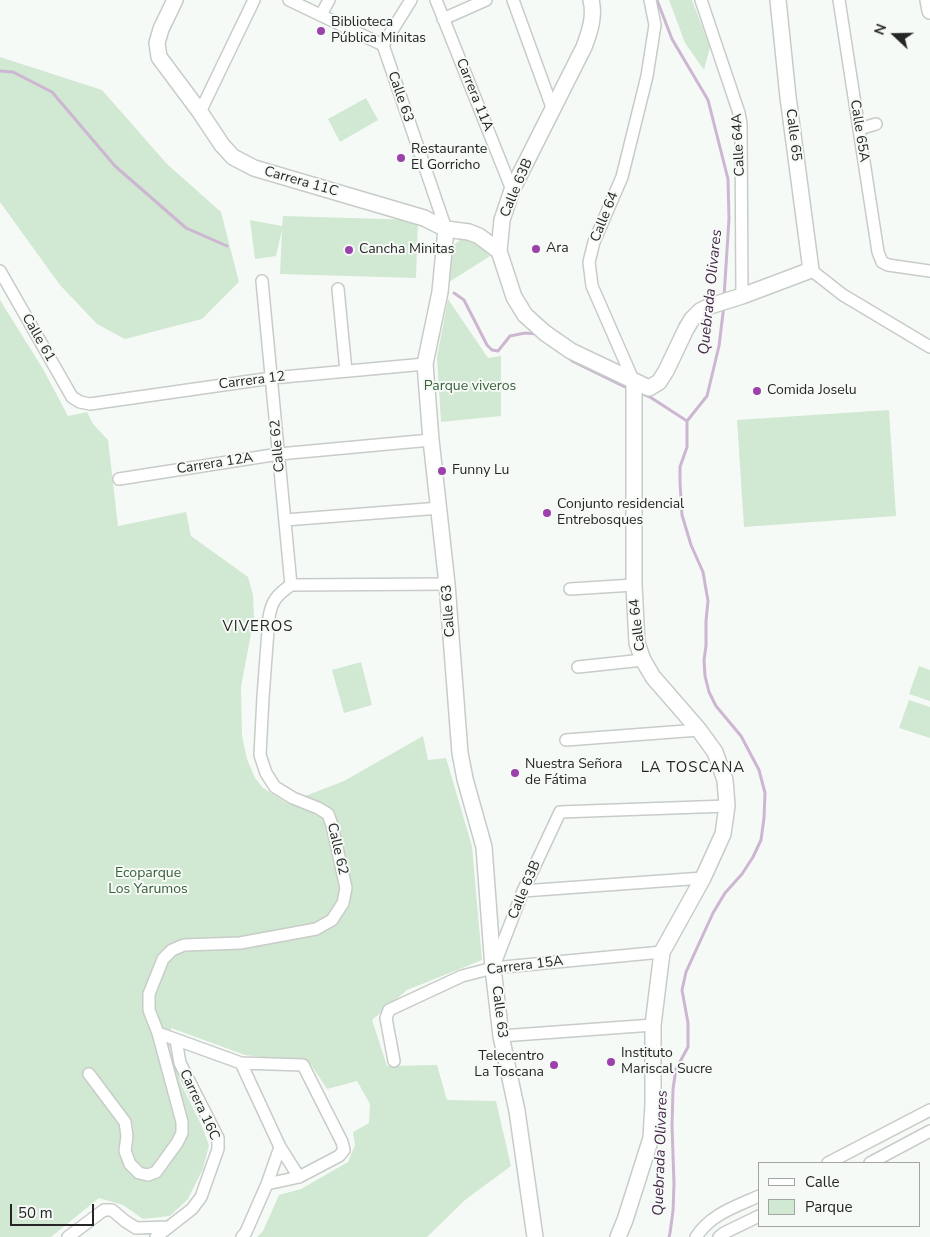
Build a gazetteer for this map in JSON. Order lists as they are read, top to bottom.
{
  "streets": {
    "street": [
      "Carrera 11A",
      "Calle 63",
      "Calle 65A",
      "Calle 65",
      "Calle 64A",
      "Carrera 11C",
      "Calle 63B",
      "Calle 64",
      "Calle 61",
      "Carrera 12",
      "Calle 62",
      "Carrera 12A",
      "Carrera 15A",
      "Carrera 16C"
    ]
  },
  "crossings": [
    ["Carrera 11A", "Calle 63B"],
    ["Calle 63", "Carrera 11C"],
    ["Calle 63", "Calle 63B"],
    ["Calle 63", "Carrera 12"],
    ["Calle 63", "Carrera 12A"],
    ["Calle 63", "Carrera 15A"],
    ["Carrera 11C", "Calle 63B"],
    ["Calle 63B", "Calle 64"],
    ["Calle 63B", "Carrera 15A"],
    ["Calle 64", "Carrera 15A"],
    ["Calle 61", "Carrera 12"],
    ["Carrera 12", "Calle 62"],
    ["Calle 62", "Carrera 12A"]
  ],
  "districts": ["VIVEROS", "LA TOSCANA"],
  "water": ["Quebrada Olivares"],
  "parks": ["Parque viveros", "Ecoparque Los Yarumos"],
  "places": [
    "Biblioteca Pública Minitas",
    "Restaurante El Gorricho",
    "Ara",
    "Cancha Minitas",
    "Comida Joselu",
    "Funny Lu",
    "Conjunto residencial Entrebosques",
    "Nuestra Señora de Fátima",
    "Instituto Mariscal Sucre",
    "Telecentro La Toscana"
  ],
  "legend": ["Calle", "Parque"],
  "scale_bar": "50 m",
  "north": "left"
}
